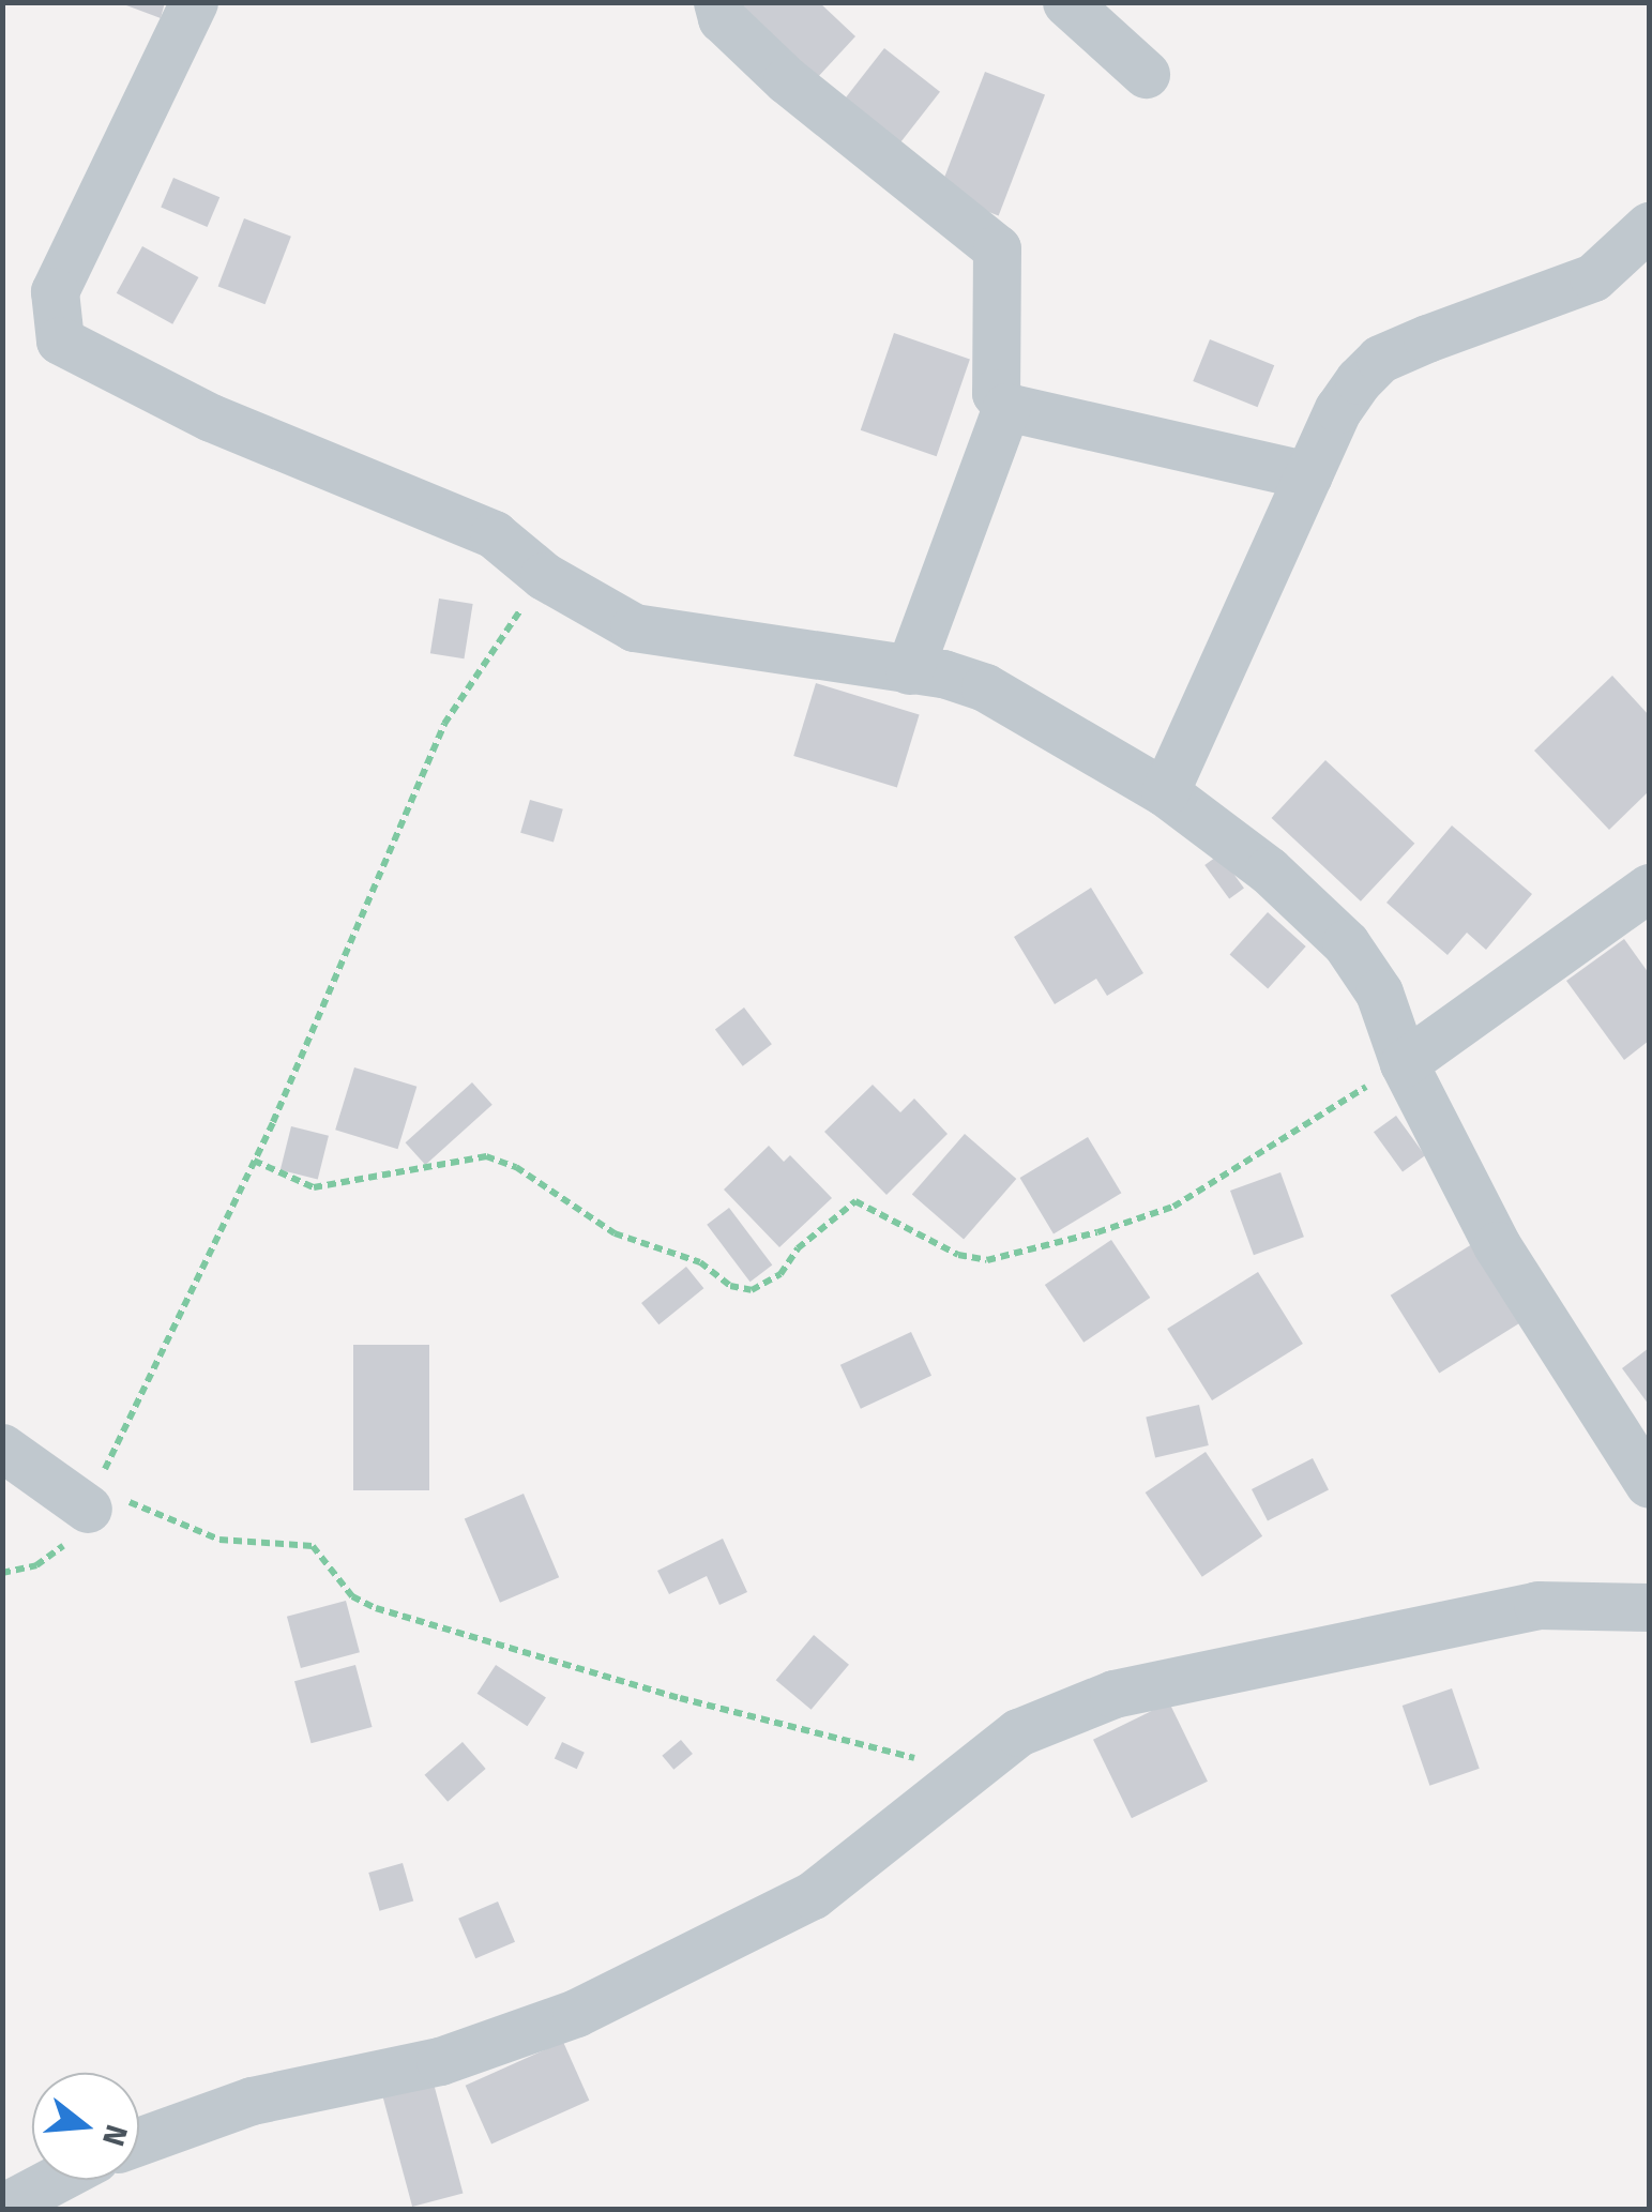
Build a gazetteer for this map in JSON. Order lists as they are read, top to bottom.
{
  "north": "right"
}
